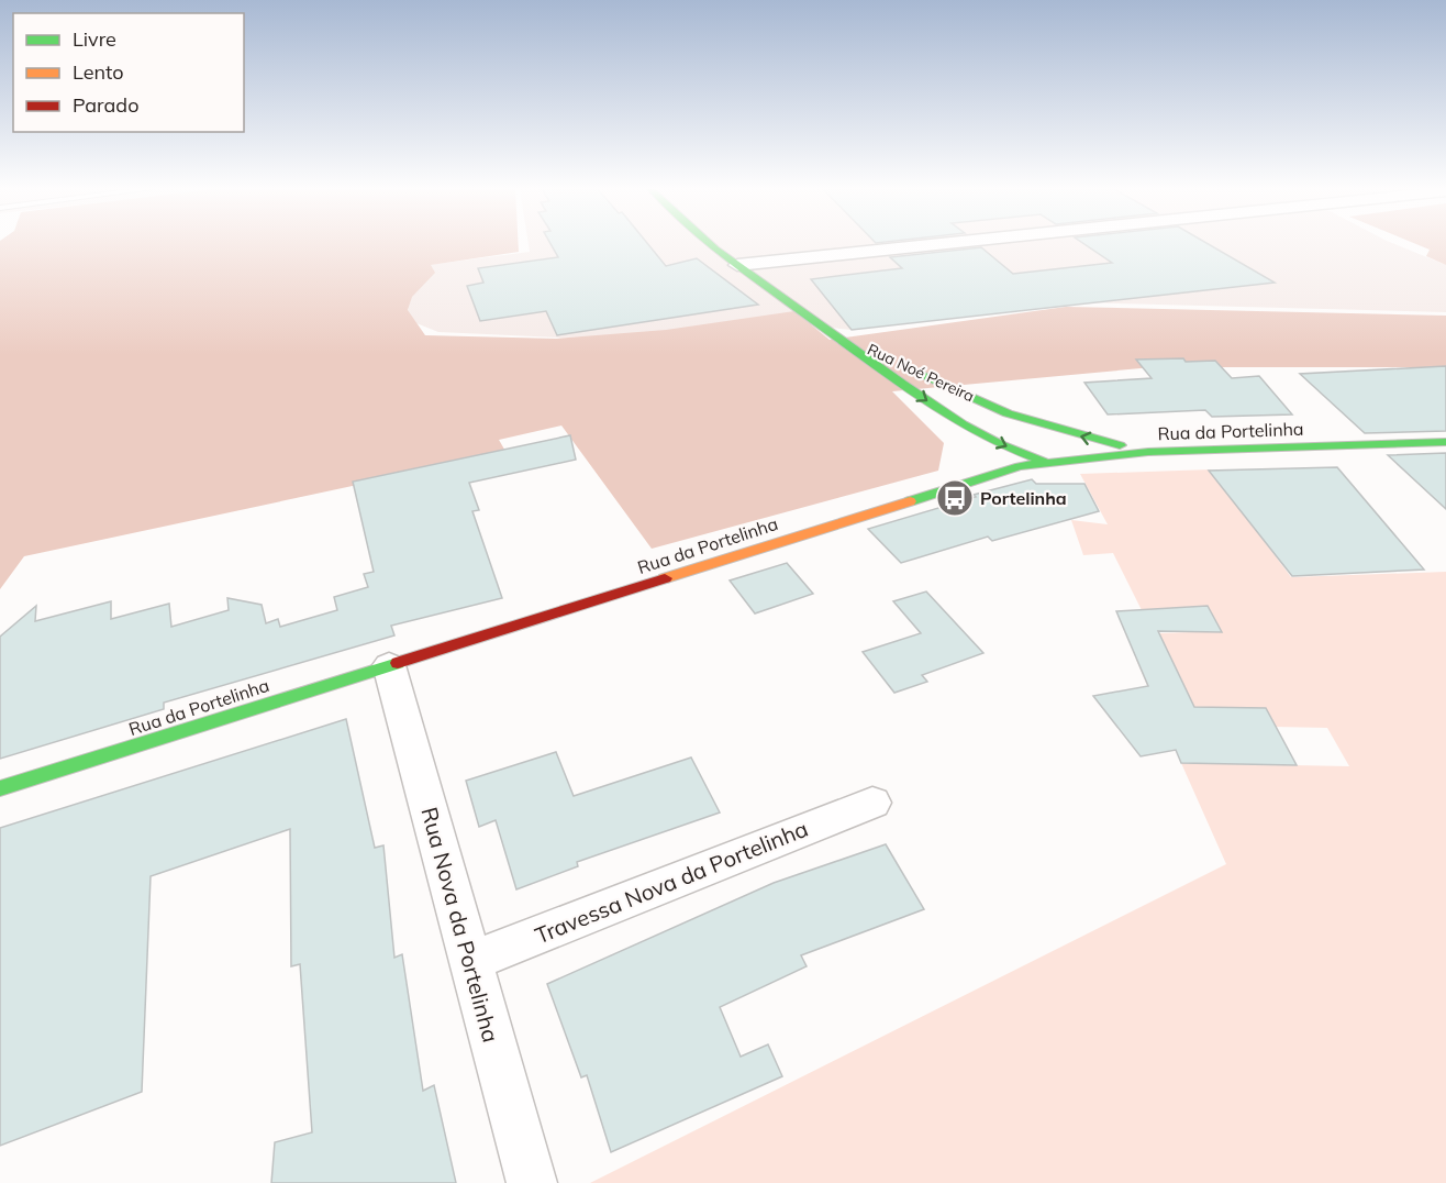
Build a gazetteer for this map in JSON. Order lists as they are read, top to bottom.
{
  "streets": {
    "street": [
      "Rua Noé Pereira",
      "Rua da Portelinha",
      "Travessa Nova da Portelinha",
      "Rua Nova da Portelinha"
    ]
  },
  "crossings": [
    ["Rua Noé Pereira", "Rua da Portelinha"],
    ["Rua da Portelinha", "Rua Nova da Portelinha"],
    ["Travessa Nova da Portelinha", "Rua Nova da Portelinha"]
  ],
  "places": {
    "bus stop": ["Portelinha"]
  },
  "legend": ["Livre", "Lento", "Parado"]
}
